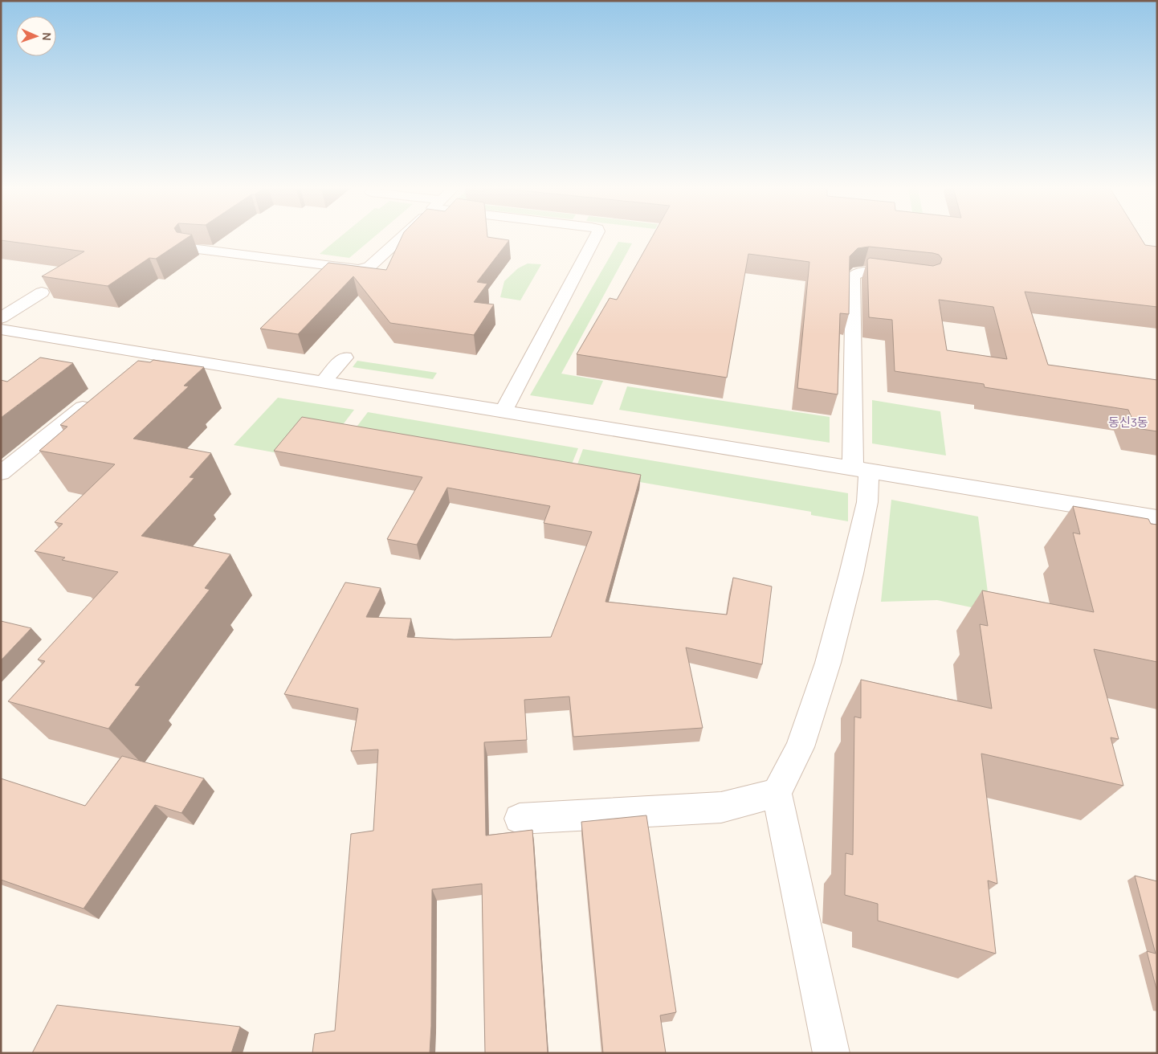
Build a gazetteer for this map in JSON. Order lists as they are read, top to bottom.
{
  "districts": ["동신3동"],
  "north": "right"
}
